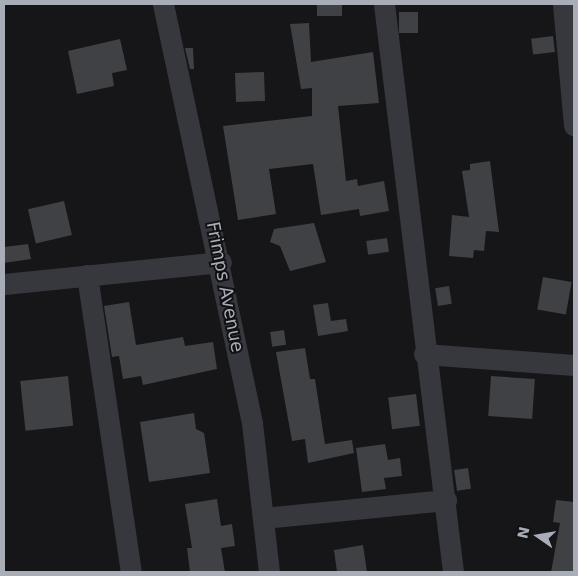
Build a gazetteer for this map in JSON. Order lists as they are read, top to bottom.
{
  "streets": {
    "street": ["Frimps Avenue"]
  },
  "north": "left"
}
